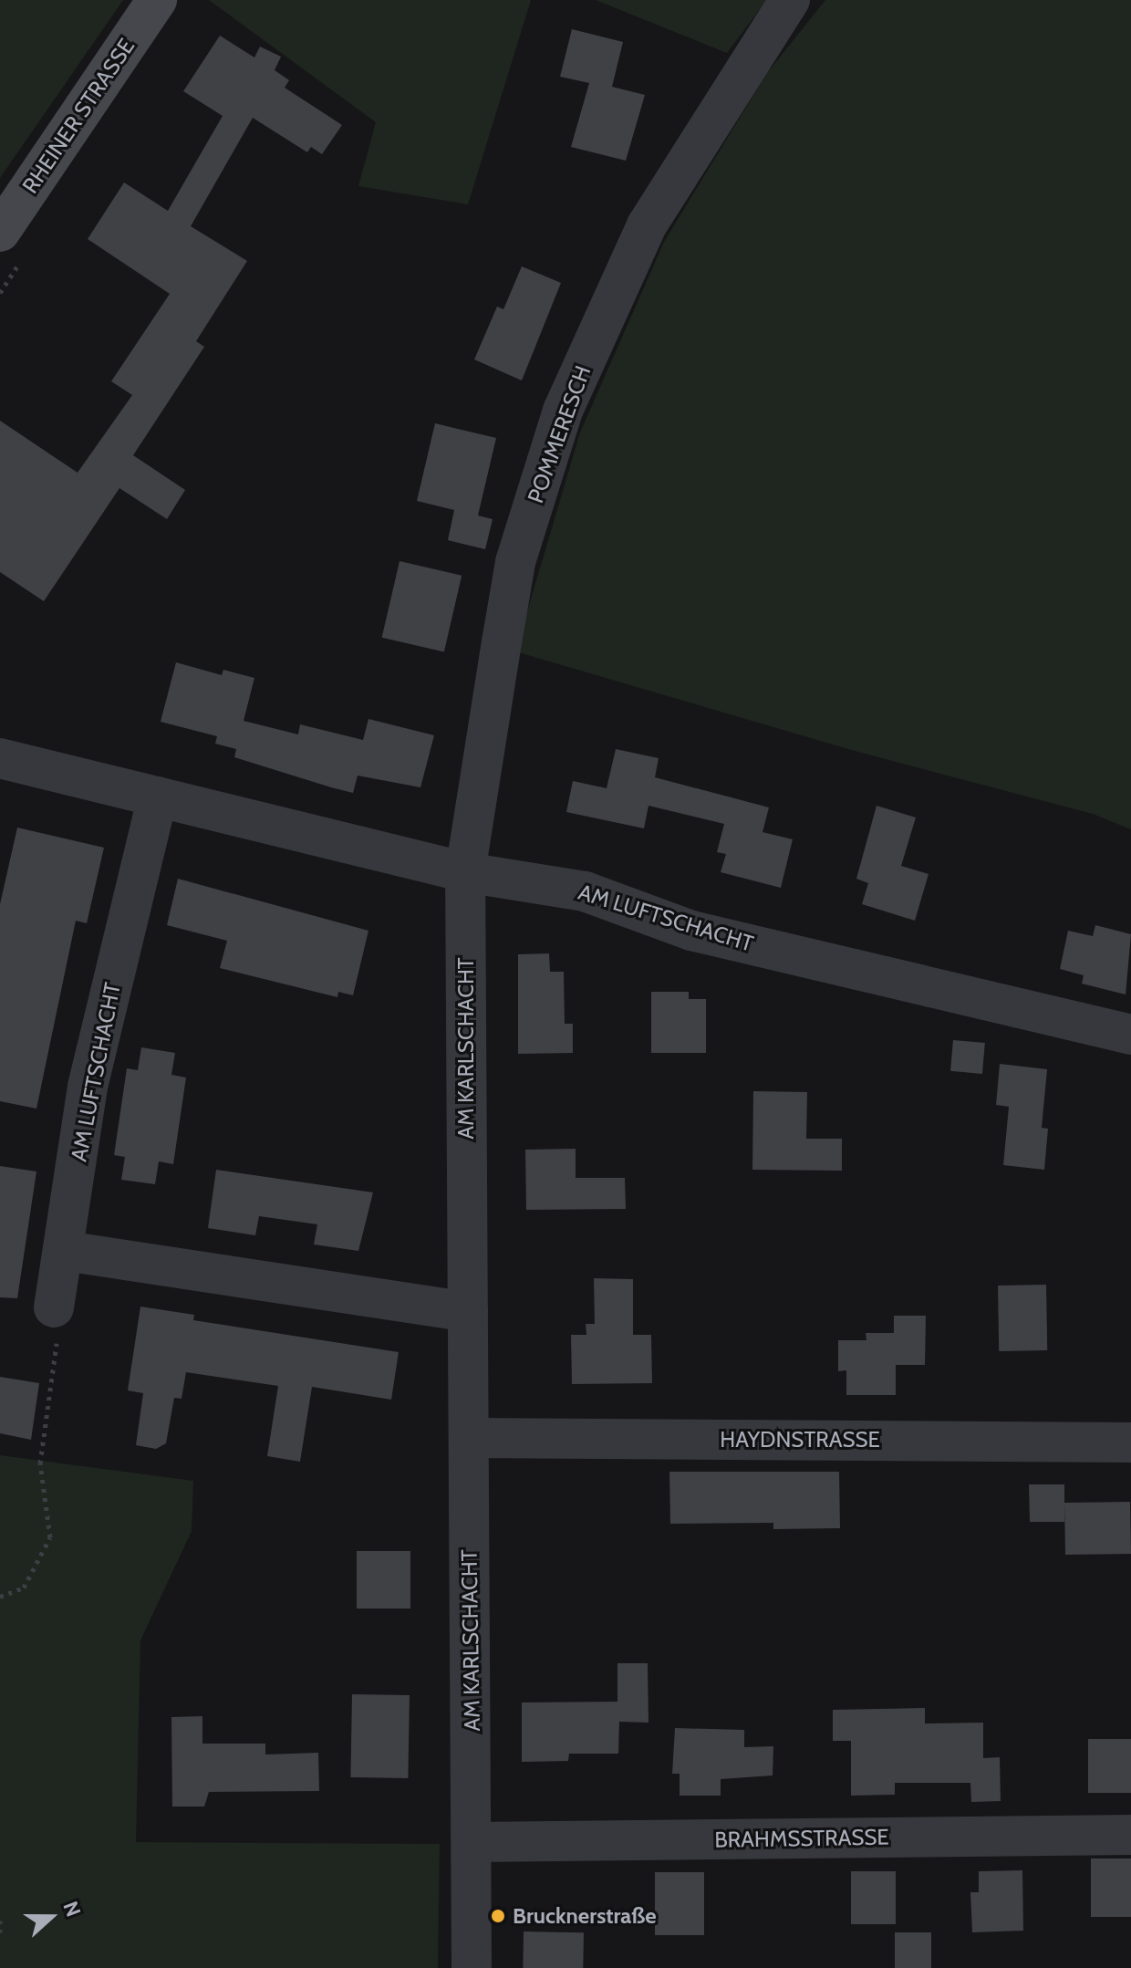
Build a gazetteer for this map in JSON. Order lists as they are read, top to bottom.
{
  "streets": {
    "main road": ["RHEINER STRASSE"],
    "street": [
      "POMMERESCH",
      "AM LUFTSCHACHT",
      "AM KARLSCHACHT",
      "HAYDNSTRASSE",
      "BRAHMSSTRASSE"
    ]
  },
  "crossings": [
    ["POMMERESCH", "AM LUFTSCHACHT"],
    ["POMMERESCH", "AM KARLSCHACHT"],
    ["AM LUFTSCHACHT", "AM KARLSCHACHT"],
    ["AM KARLSCHACHT", "HAYDNSTRASSE"],
    ["AM KARLSCHACHT", "BRAHMSSTRASSE"]
  ],
  "places": ["Brucknerstraße"],
  "north": "right"
}
